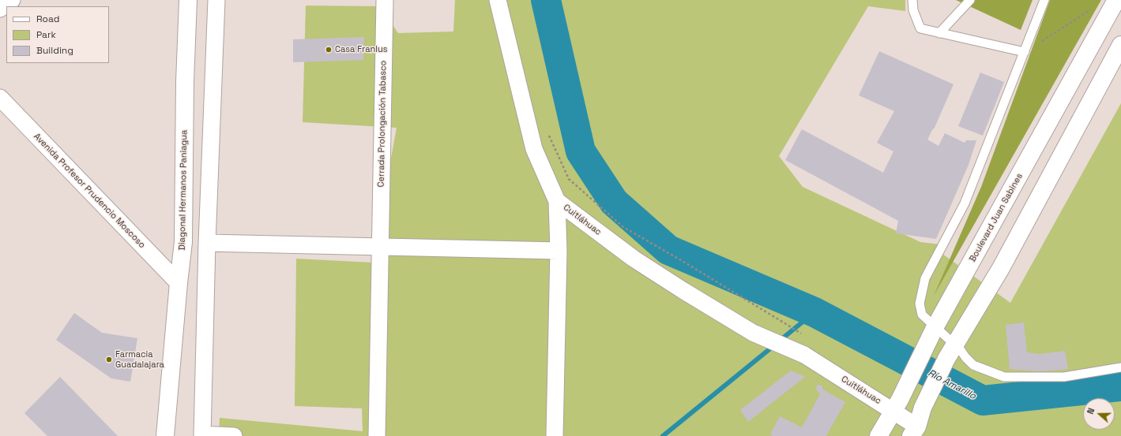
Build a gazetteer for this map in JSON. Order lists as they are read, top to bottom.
{
  "streets": {
    "main road": ["Diagonal Hermanos Paniagua", "Boulevard Juan Sabines"],
    "street": ["Cerrada Prolongación Tabasco", "Avenida Profesor Prudencio Moscoso", "Cuitláhuac"]
  },
  "crossings": [
    ["Diagonal Hermanos Paniagua", "Avenida Profesor Prudencio Moscoso"],
    ["Boulevard Juan Sabines", "Cuitláhuac"]
  ],
  "water": ["Río Amarillo"],
  "places": ["Casa Franlus", "Farmacia Guadalajara"],
  "legend": ["Road", "Park", "Building"],
  "north": "left"
}
